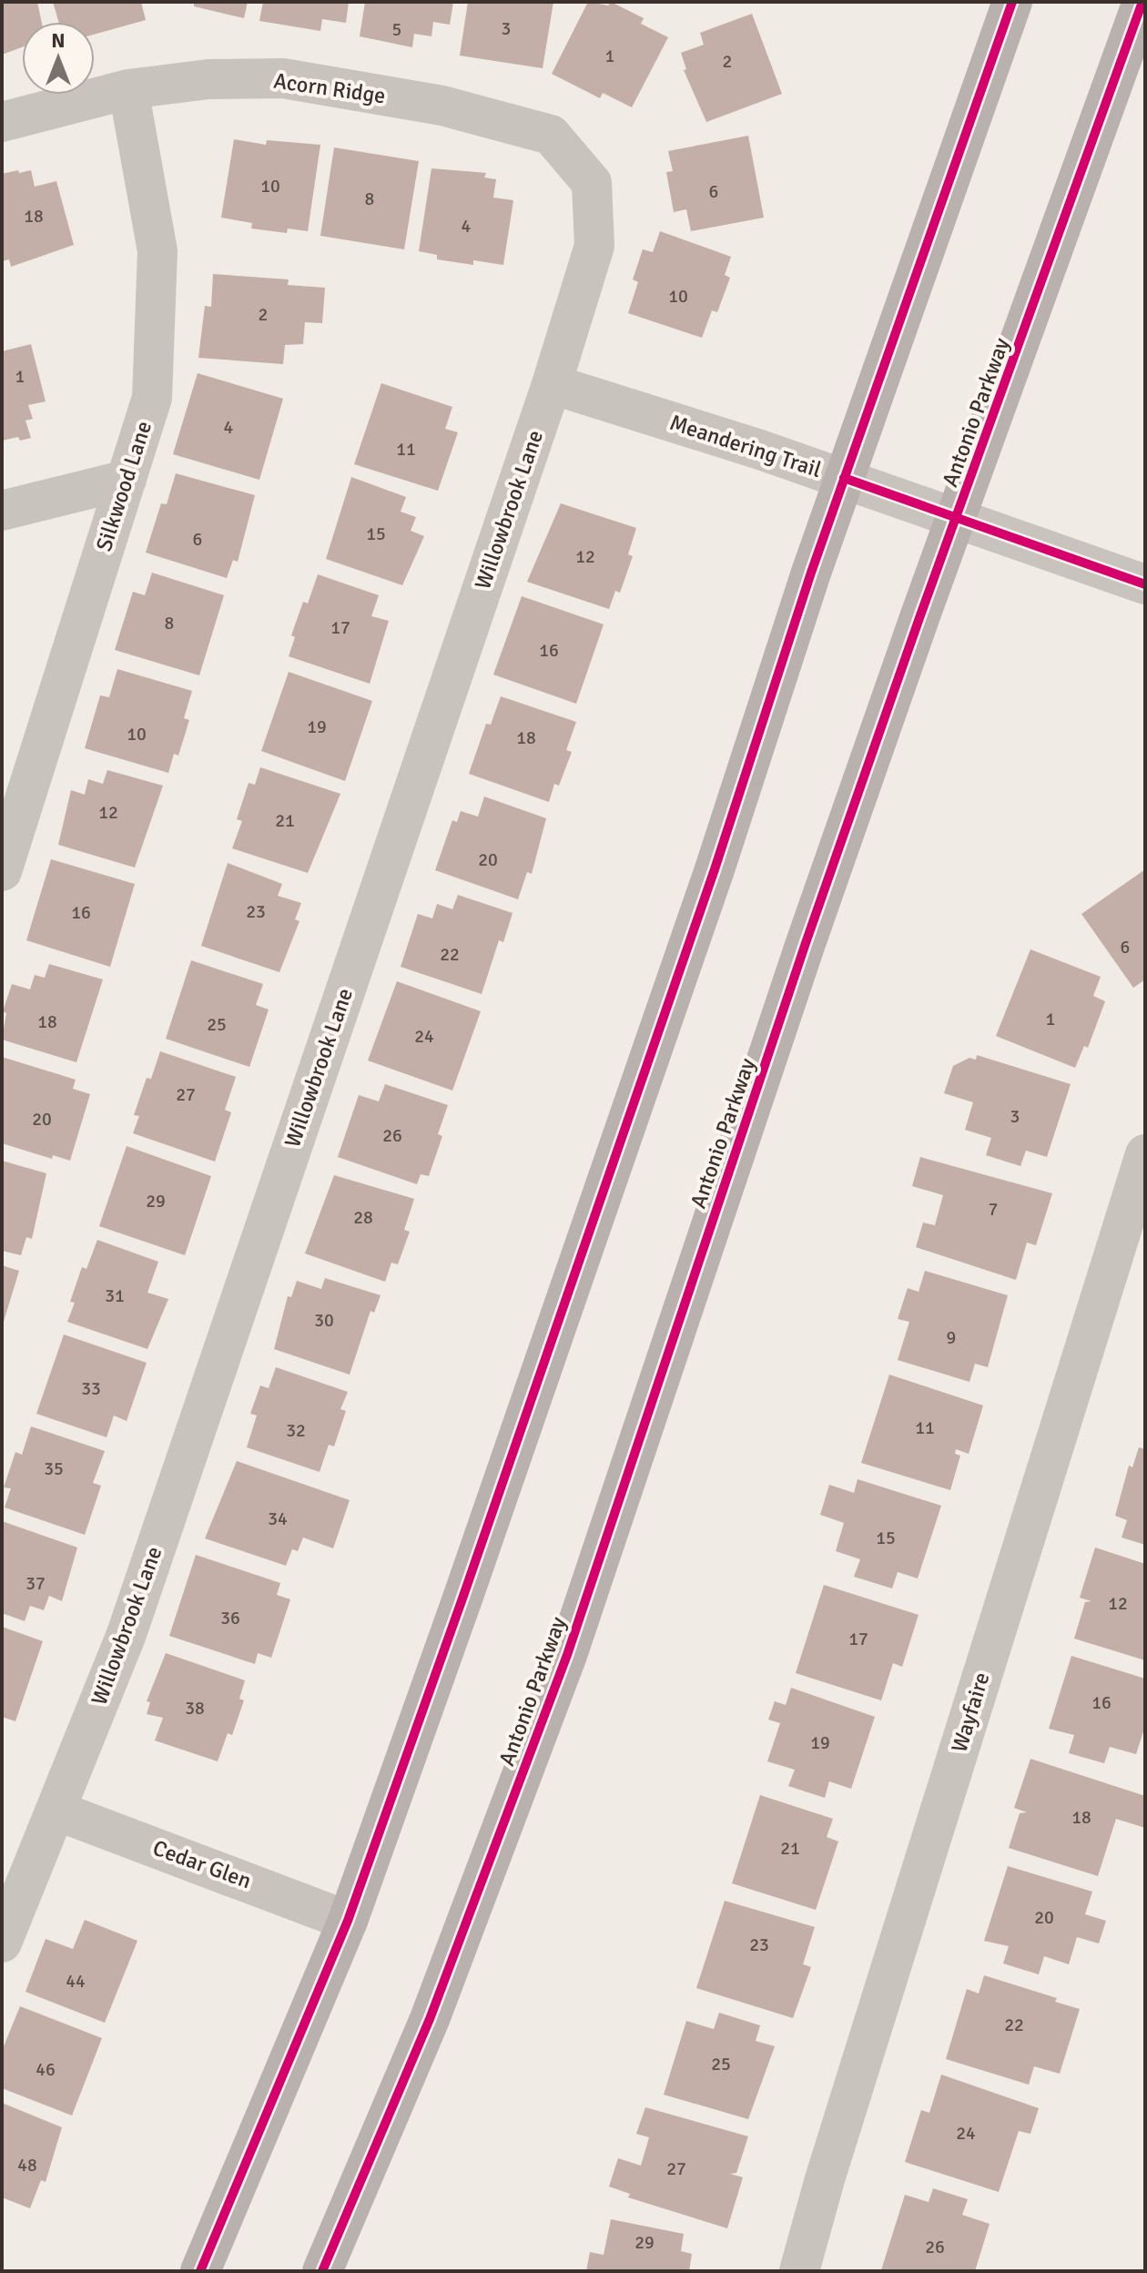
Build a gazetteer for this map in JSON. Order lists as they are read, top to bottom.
{
  "streets": {
    "main road": ["Antonio Parkway"],
    "street": [
      "Acorn Ridge",
      "Meandering Trail",
      "Silkwood Lane",
      "Willowbrook Lane",
      "Wayfaire",
      "Cedar Glen"
    ]
  },
  "crossings": [
    ["Acorn Ridge", "Silkwood Lane"],
    ["Acorn Ridge", "Willowbrook Lane"],
    ["Antonio Parkway", "Meandering Trail"],
    ["Meandering Trail", "Willowbrook Lane"],
    ["Willowbrook Lane", "Cedar Glen"]
  ],
  "house_numbers": [
    "3",
    "5",
    "1",
    "2",
    "10",
    "6",
    "8",
    "18",
    "4",
    "10",
    "2",
    "1",
    "4",
    "11",
    "15",
    "6",
    "12",
    "8",
    "17",
    "16",
    "19",
    "10",
    "18",
    "12",
    "21",
    "20",
    "23",
    "16",
    "6",
    "22",
    "1",
    "18",
    "25",
    "24",
    "27",
    "3",
    "20",
    "26",
    "29",
    "7",
    "28",
    "31",
    "30",
    "9",
    "33",
    "11",
    "32",
    "35",
    "34",
    "15",
    "37",
    "12",
    "36",
    "17",
    "16",
    "38",
    "19",
    "18",
    "21",
    "20",
    "23",
    "44",
    "22",
    "25",
    "46",
    "24",
    "48",
    "27",
    "29",
    "26"
  ],
  "north": "top"
}
